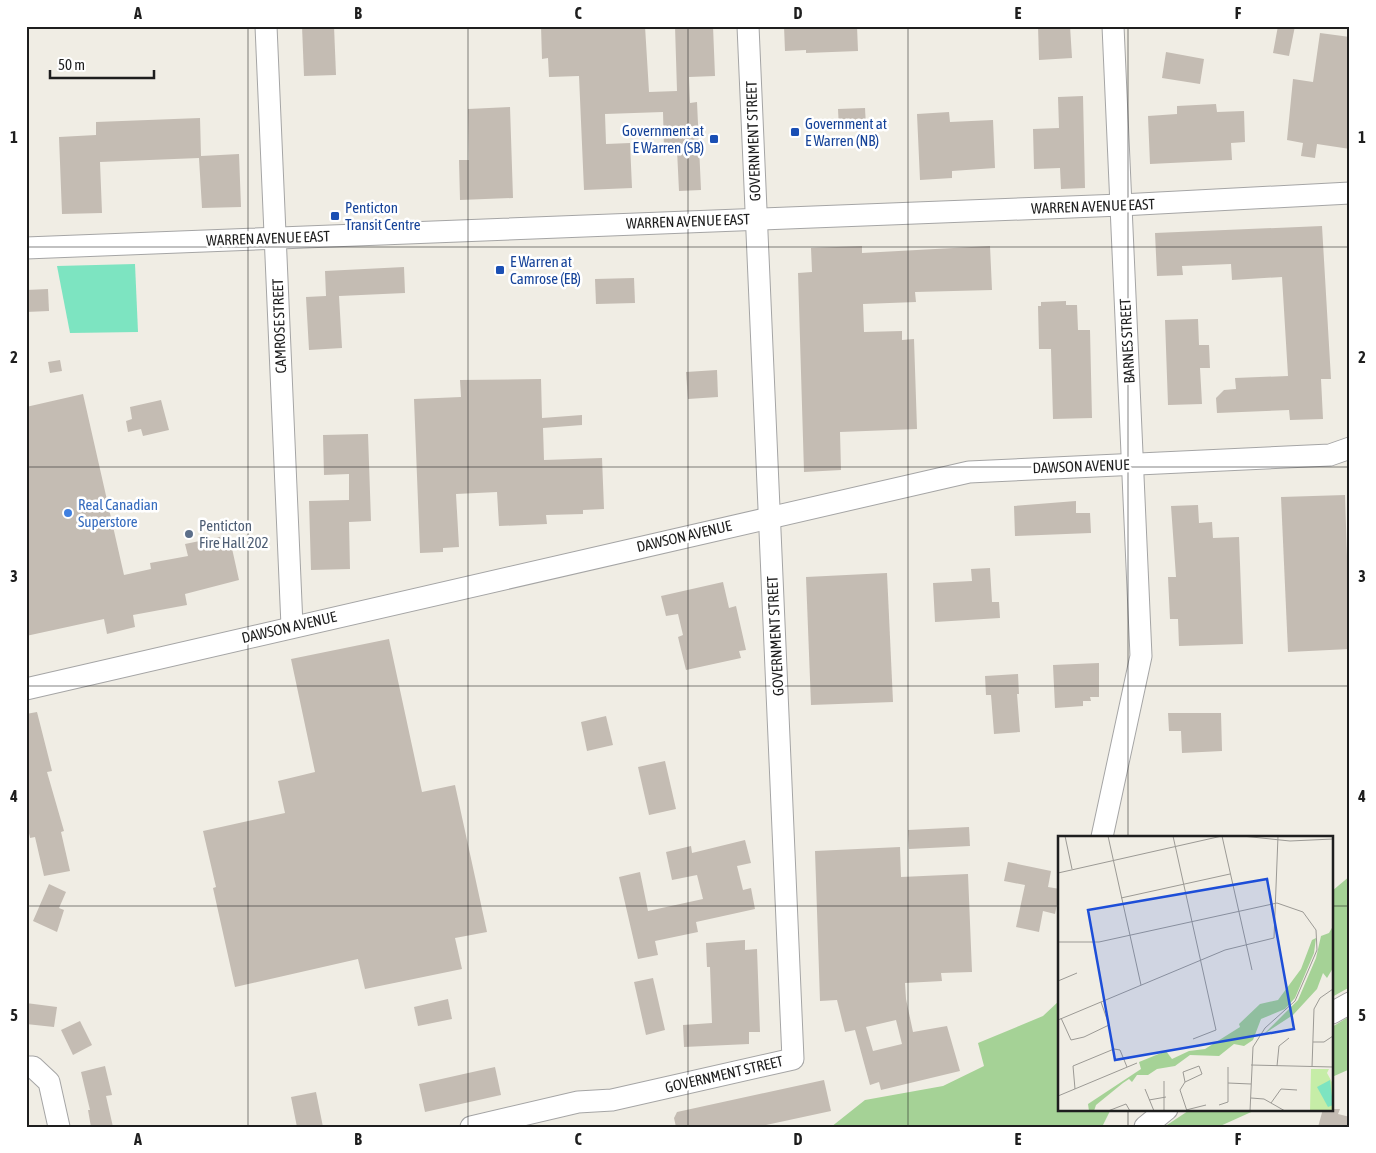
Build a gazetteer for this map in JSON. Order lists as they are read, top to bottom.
{
  "streets": {
    "street": [
      "GOVERNMENT STREET",
      "WARREN AVENUE EAST",
      "CAMROSE STREET",
      "BARNES STREET",
      "DAWSON AVENUE"
    ]
  },
  "crossings": [
    ["GOVERNMENT STREET", "WARREN AVENUE EAST"],
    ["GOVERNMENT STREET", "DAWSON AVENUE"],
    ["WARREN AVENUE EAST", "CAMROSE STREET"],
    ["WARREN AVENUE EAST", "BARNES STREET"],
    ["CAMROSE STREET", "DAWSON AVENUE"],
    ["BARNES STREET", "DAWSON AVENUE"]
  ],
  "places": {
    "transit": [
      "Government at E Warren (NB)",
      "Government at E Warren (SB)",
      "Penticton Transit Centre",
      "E Warren at Camrose (EB)"
    ],
    "other": ["Real Canadian Superstore", "Penticton Fire Hall 202"]
  },
  "scale_bar": "50 m",
  "grid": {
    "columns": [
      "A",
      "B",
      "C",
      "D",
      "E",
      "F"
    ],
    "rows": [
      "1",
      "2",
      "3",
      "4",
      "5"
    ]
  }
}
